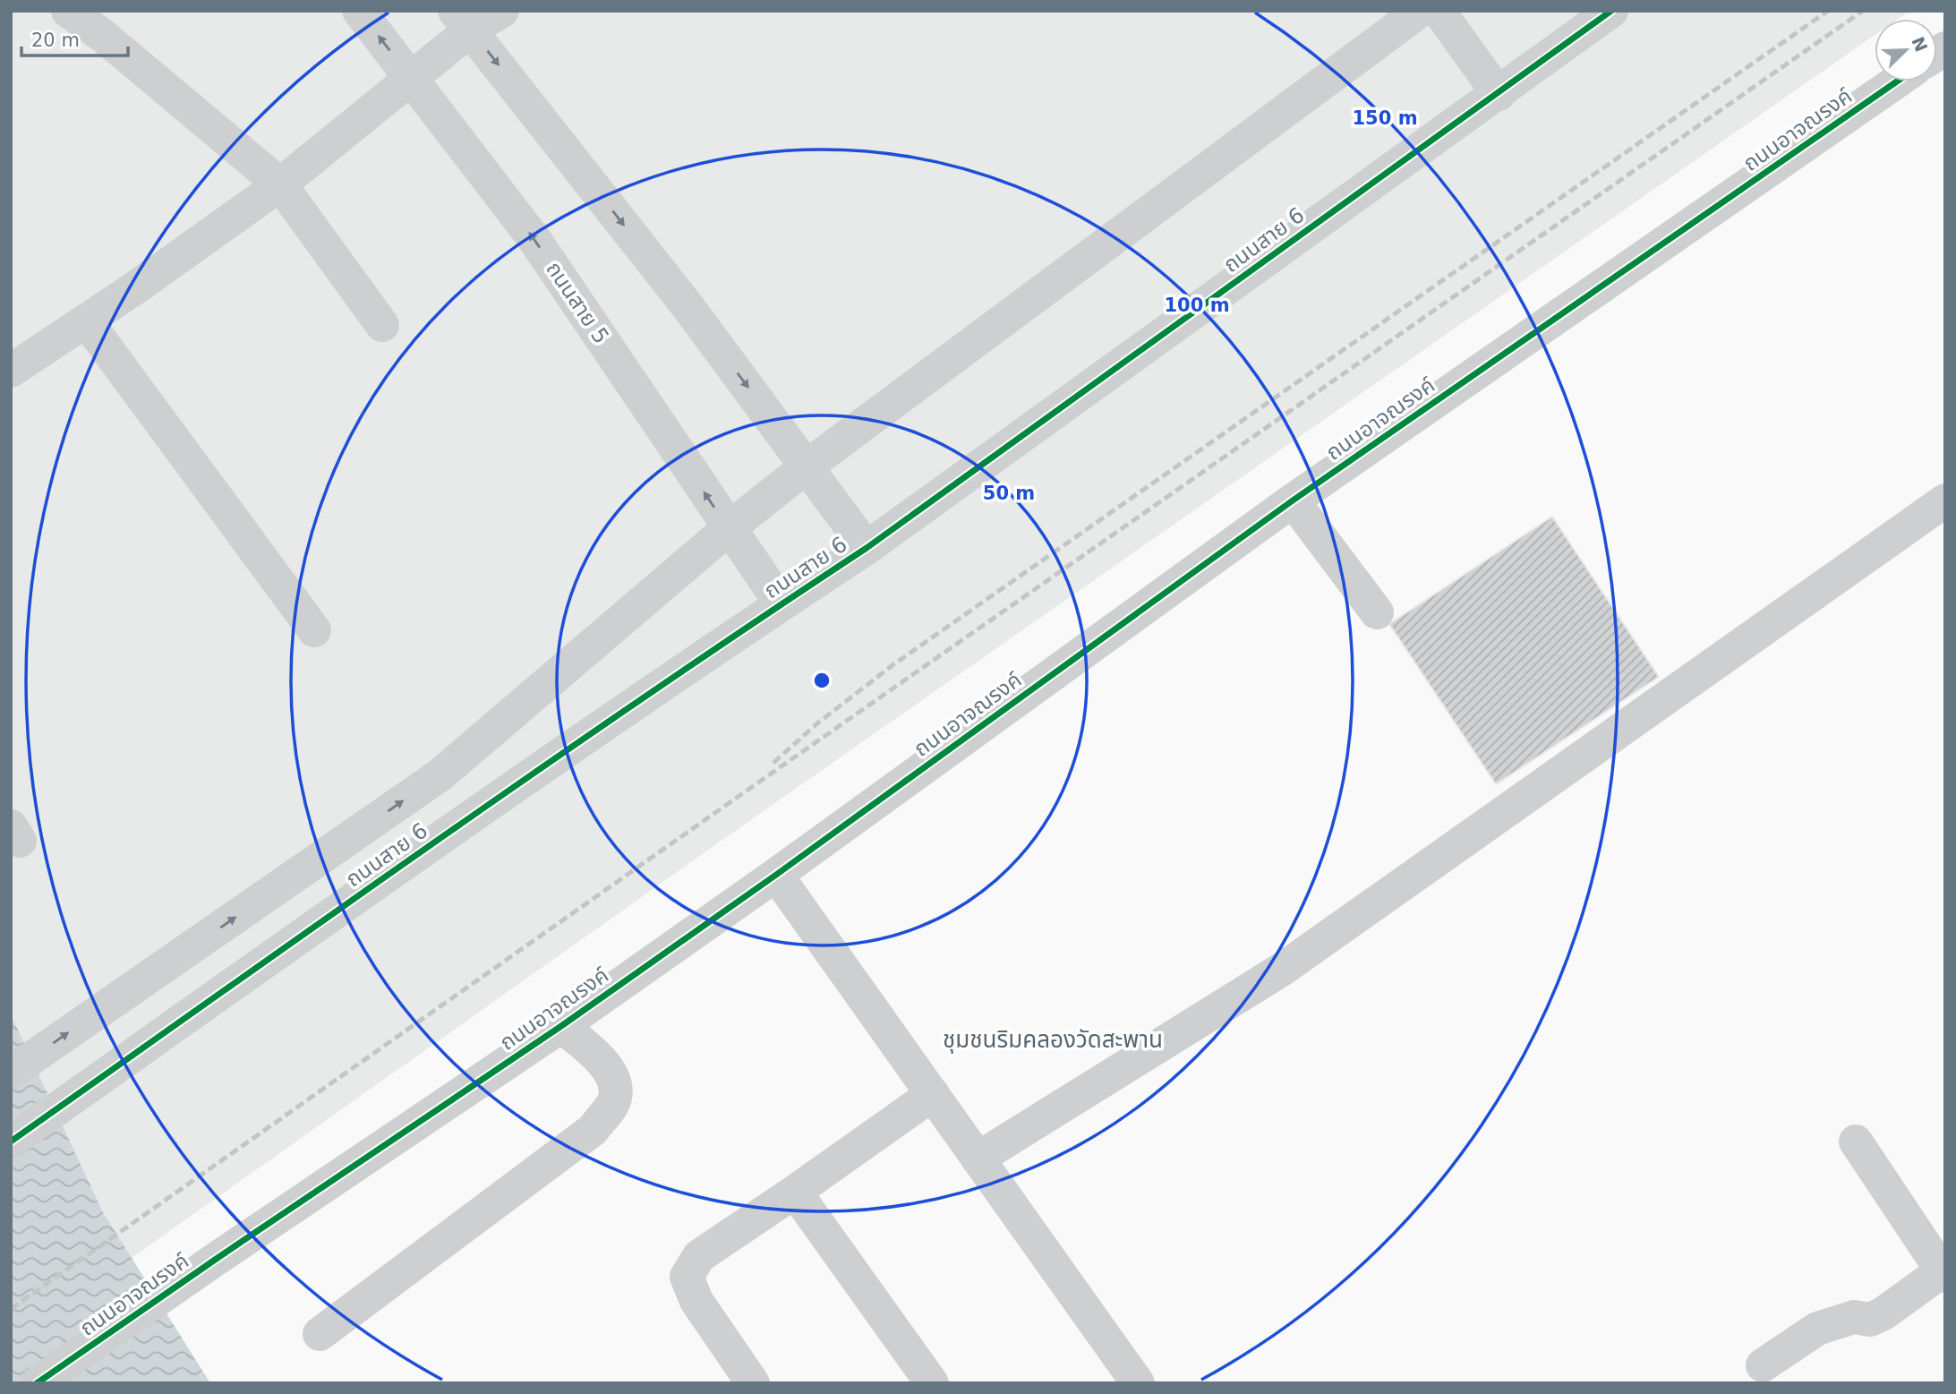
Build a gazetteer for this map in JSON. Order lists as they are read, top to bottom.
{
  "streets": {
    "street": ["ถนนอาจณรงค์", "ถนนสาย 6", "ถนนสาย 5"]
  },
  "crossings": [
    ["ถนนสาย 6", "ถนนสาย 5"]
  ],
  "districts": ["ชุมชนริมคลองวัดสะพาน"],
  "scale_bar": "20 m",
  "north": "top right",
  "rings": ["150 m", "100 m", "50 m"]
}
